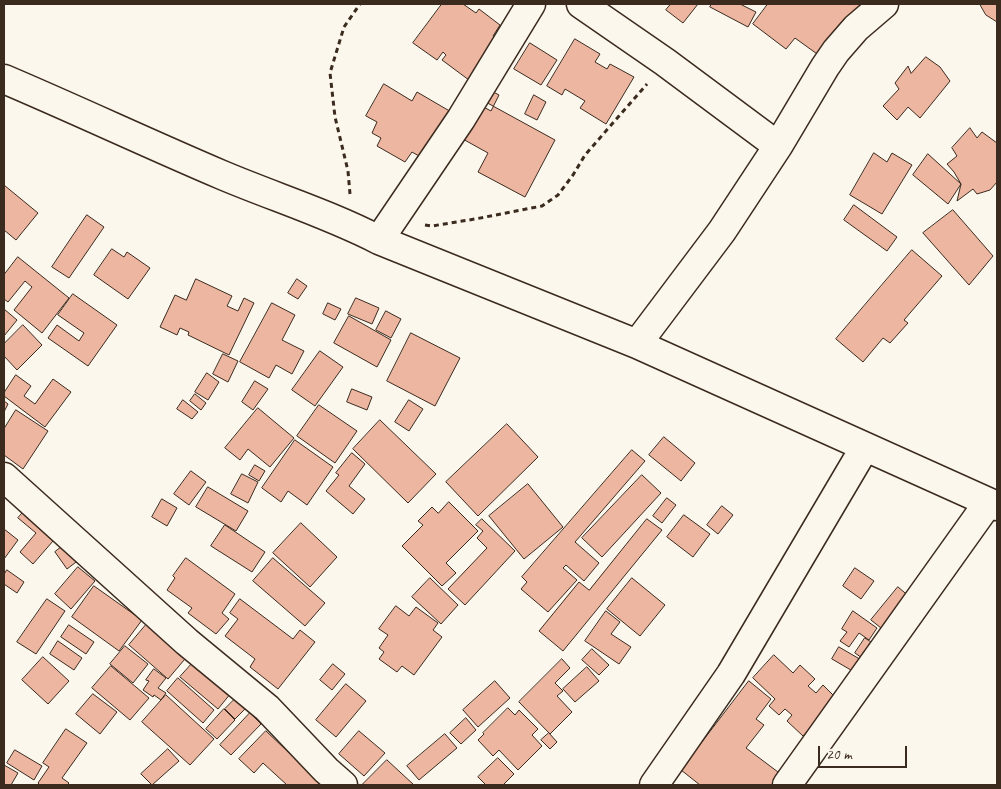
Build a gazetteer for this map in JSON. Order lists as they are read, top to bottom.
{
  "scale_bar": "20 m"
}
